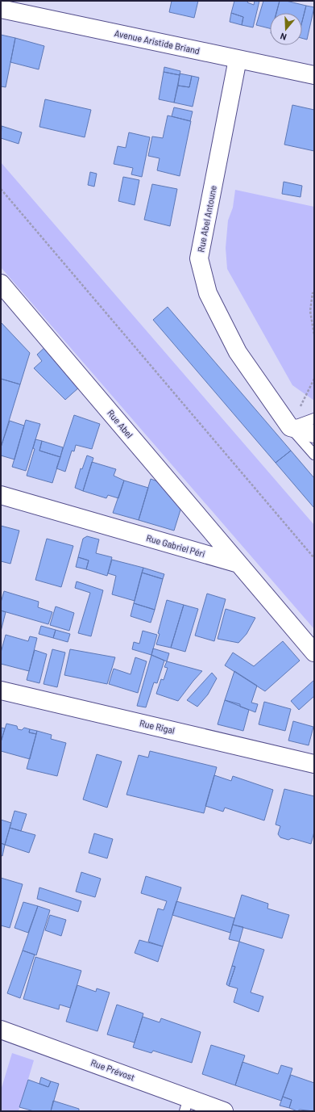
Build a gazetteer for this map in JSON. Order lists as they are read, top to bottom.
{
  "streets": {
    "street": [
      "Avenue Aristide Briand",
      "Rue Abel Antoune",
      "Rue Abel",
      "Rue Gabriel Péri",
      "Rue Rigal",
      "Rue Prévost"
    ]
  },
  "crossings": [
    ["Avenue Aristide Briand", "Rue Abel Antoune"],
    ["Rue Abel", "Rue Gabriel Péri"]
  ],
  "north": "bottom"
}
